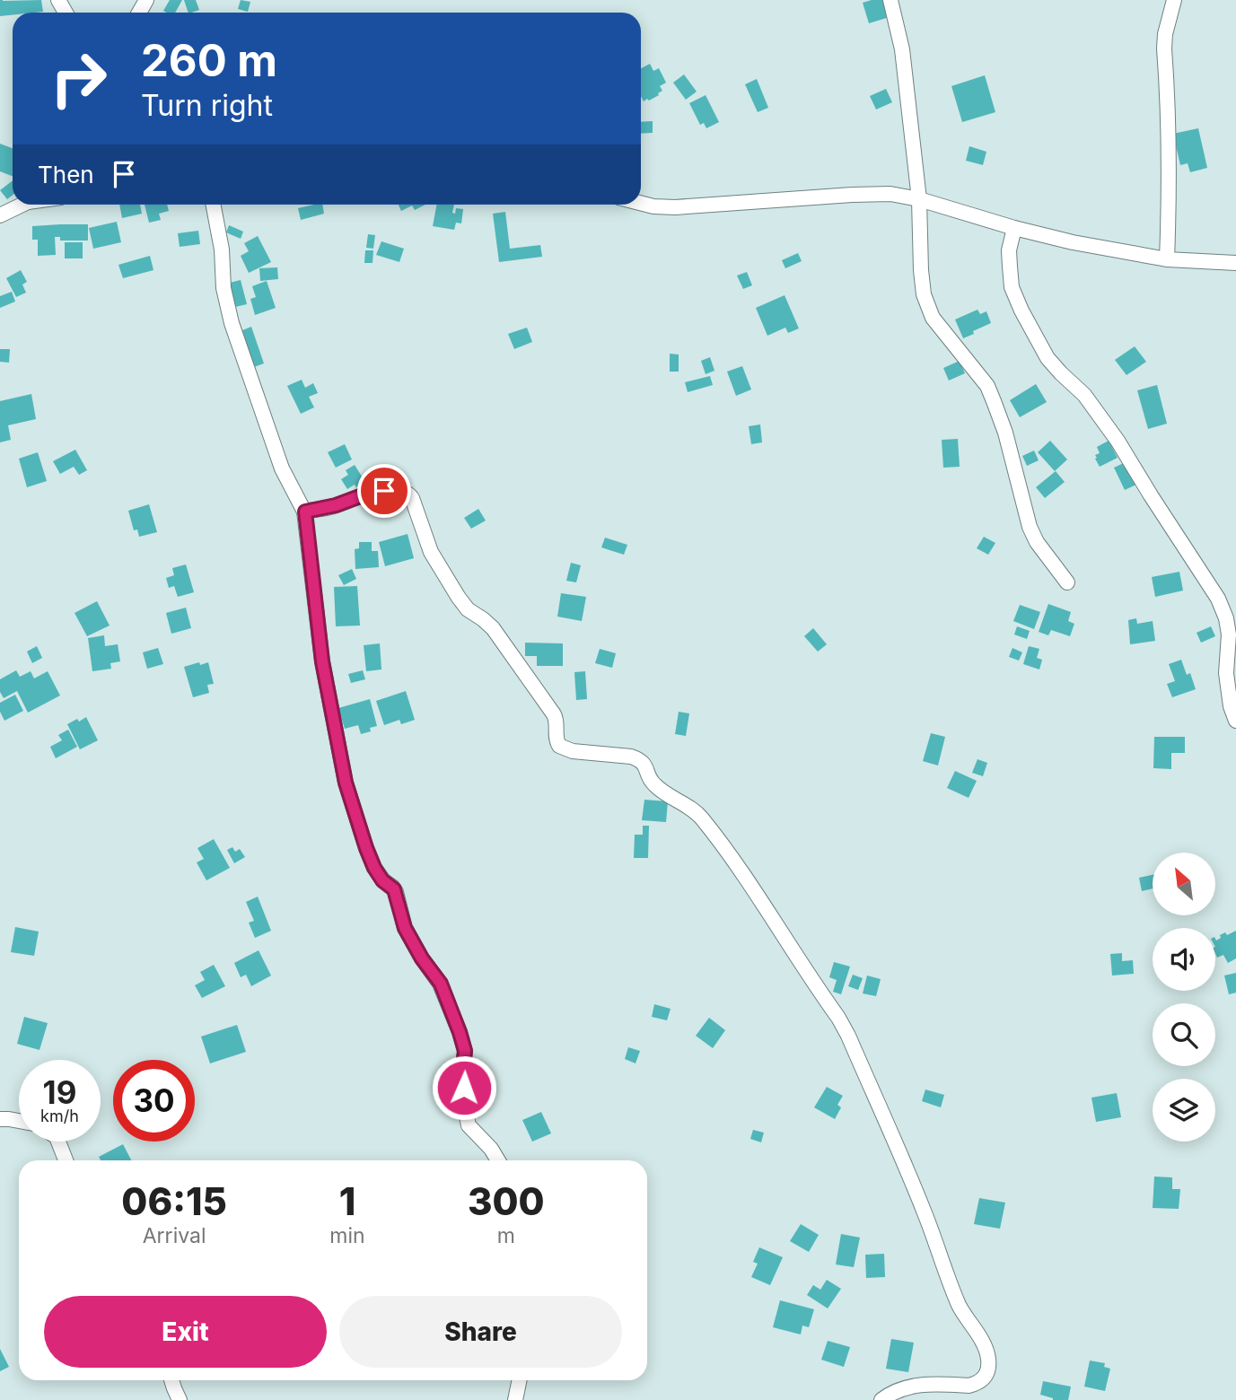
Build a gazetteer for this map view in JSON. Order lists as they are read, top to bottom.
{
  "north": "top left",
  "page": {
    "turn": ["260 m", "Turn right"],
    "then": "Then",
    "speed": "19 km/h",
    "limit": "30",
    "eta": [
      "06:15",
      "Arrival",
      "1",
      "min",
      "300",
      "m"
    ],
    "buttons": ["Exit", "Share"]
  }
}
